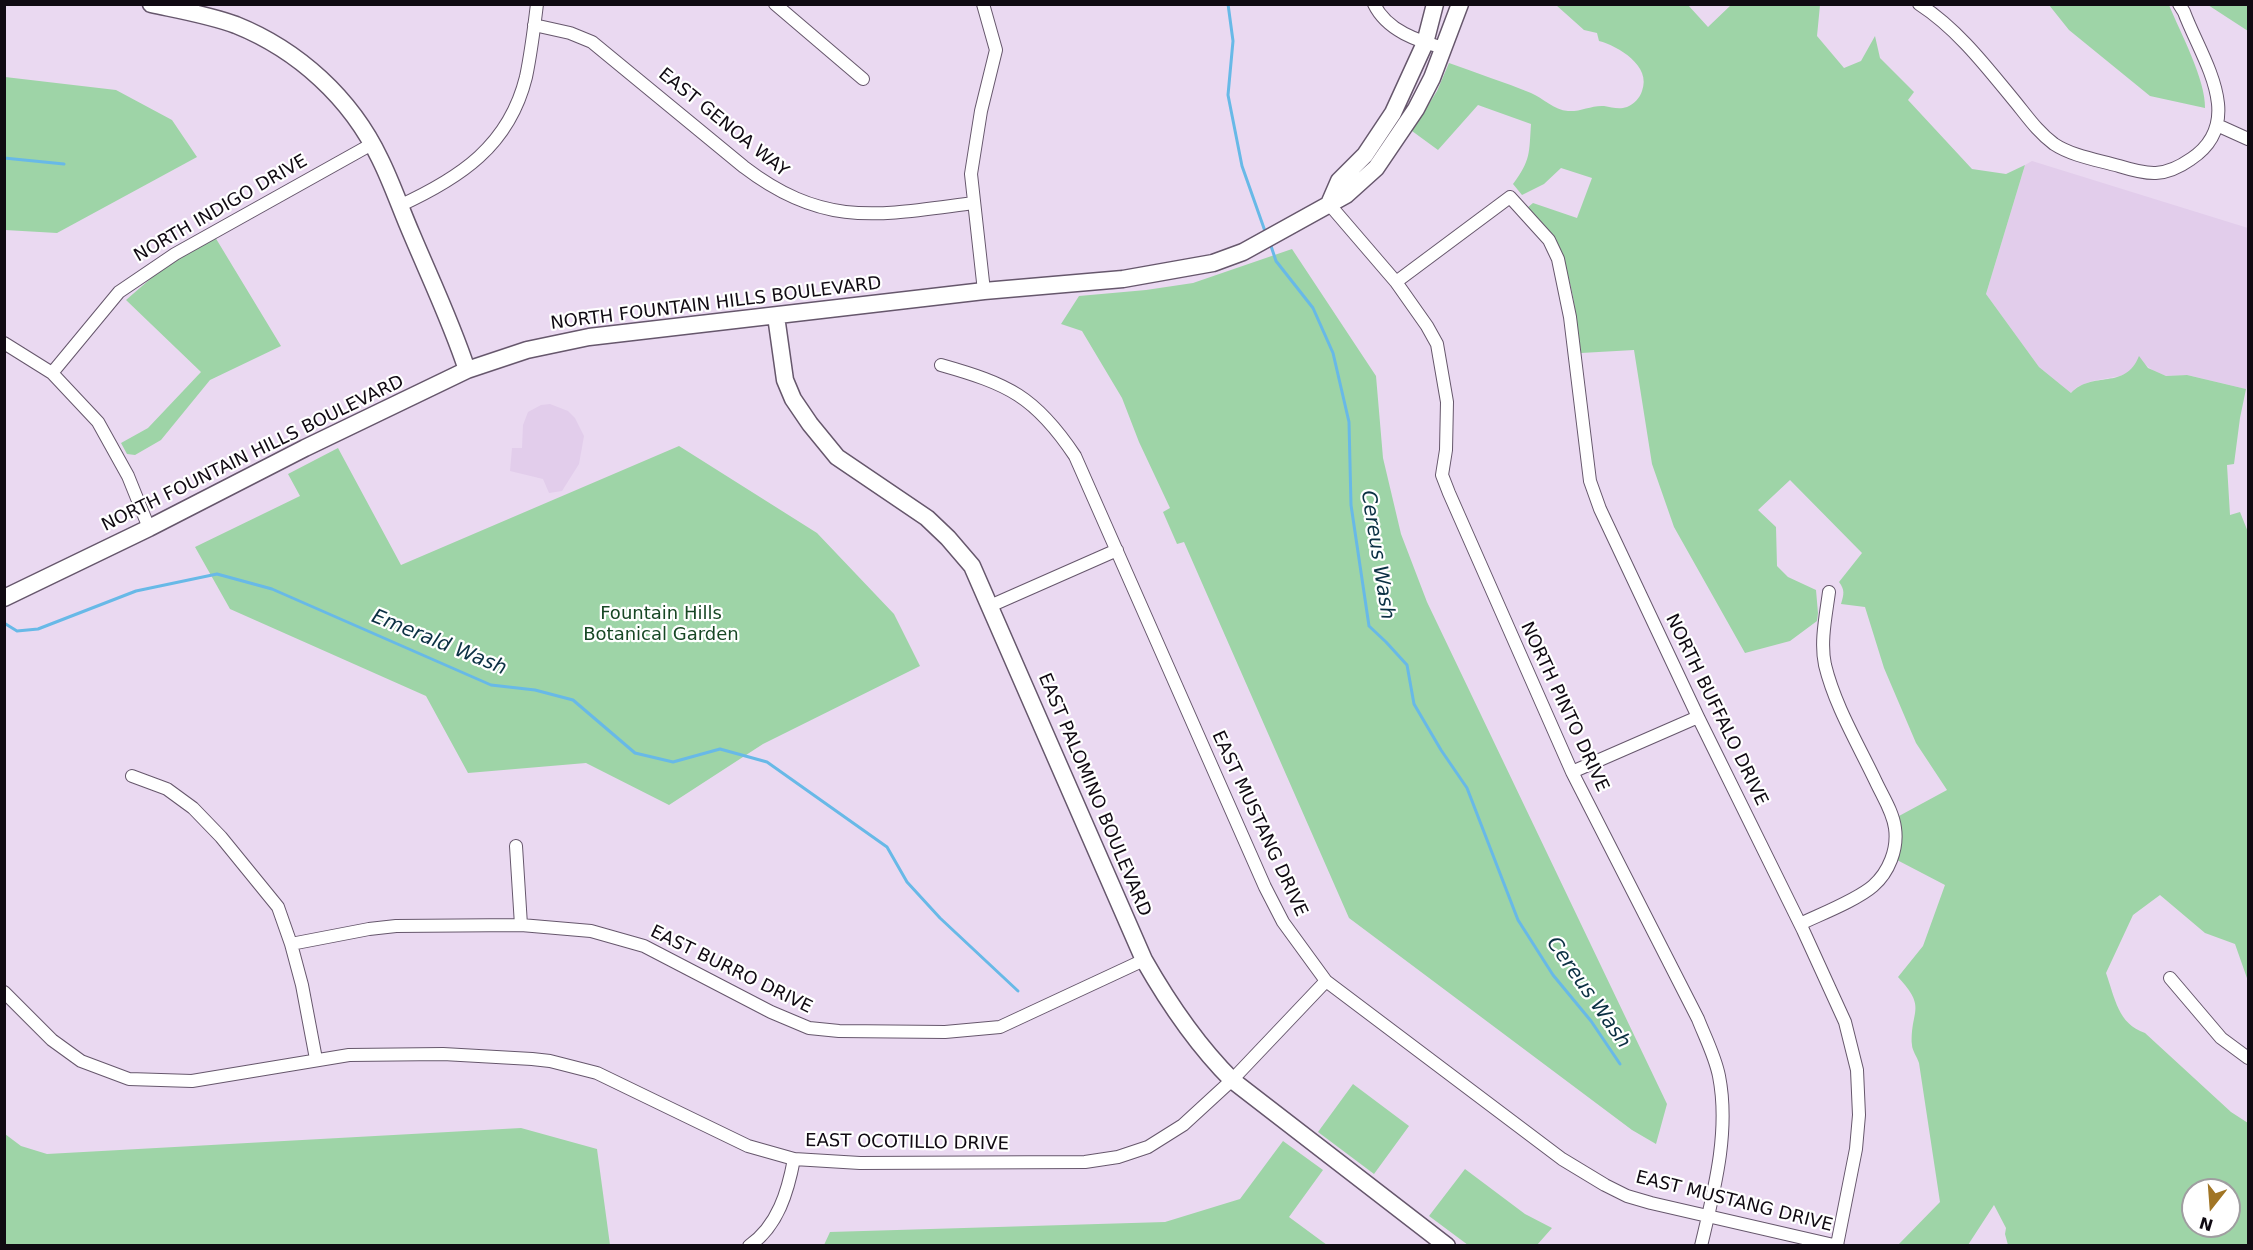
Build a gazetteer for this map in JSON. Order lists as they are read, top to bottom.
{
  "streets": {
    "main road": ["NORTH FOUNTAIN HILLS BOULEVARD", "EAST PALOMINO BOULEVARD"],
    "street": [
      "EAST GENOA WAY",
      "NORTH INDIGO DRIVE",
      "NORTH PINTO DRIVE",
      "NORTH BUFFALO DRIVE",
      "EAST MUSTANG DRIVE",
      "EAST BURRO DRIVE",
      "EAST OCOTILLO DRIVE"
    ]
  },
  "crossings": [
    ["NORTH FOUNTAIN HILLS BOULEVARD", "NORTH PINTO DRIVE"],
    ["NORTH FOUNTAIN HILLS BOULEVARD", "EAST PALOMINO BOULEVARD"],
    ["NORTH PINTO DRIVE", "NORTH BUFFALO DRIVE"],
    ["NORTH PINTO DRIVE", "EAST MUSTANG DRIVE"],
    ["NORTH BUFFALO DRIVE", "EAST MUSTANG DRIVE"],
    ["EAST PALOMINO BOULEVARD", "EAST BURRO DRIVE"],
    ["EAST PALOMINO BOULEVARD", "EAST OCOTILLO DRIVE"],
    ["EAST MUSTANG DRIVE", "EAST OCOTILLO DRIVE"]
  ],
  "water": ["Cereus Wash", "Emerald Wash"],
  "parks": ["Fountain Hills Botanical Garden"],
  "north": "bottom"
}
